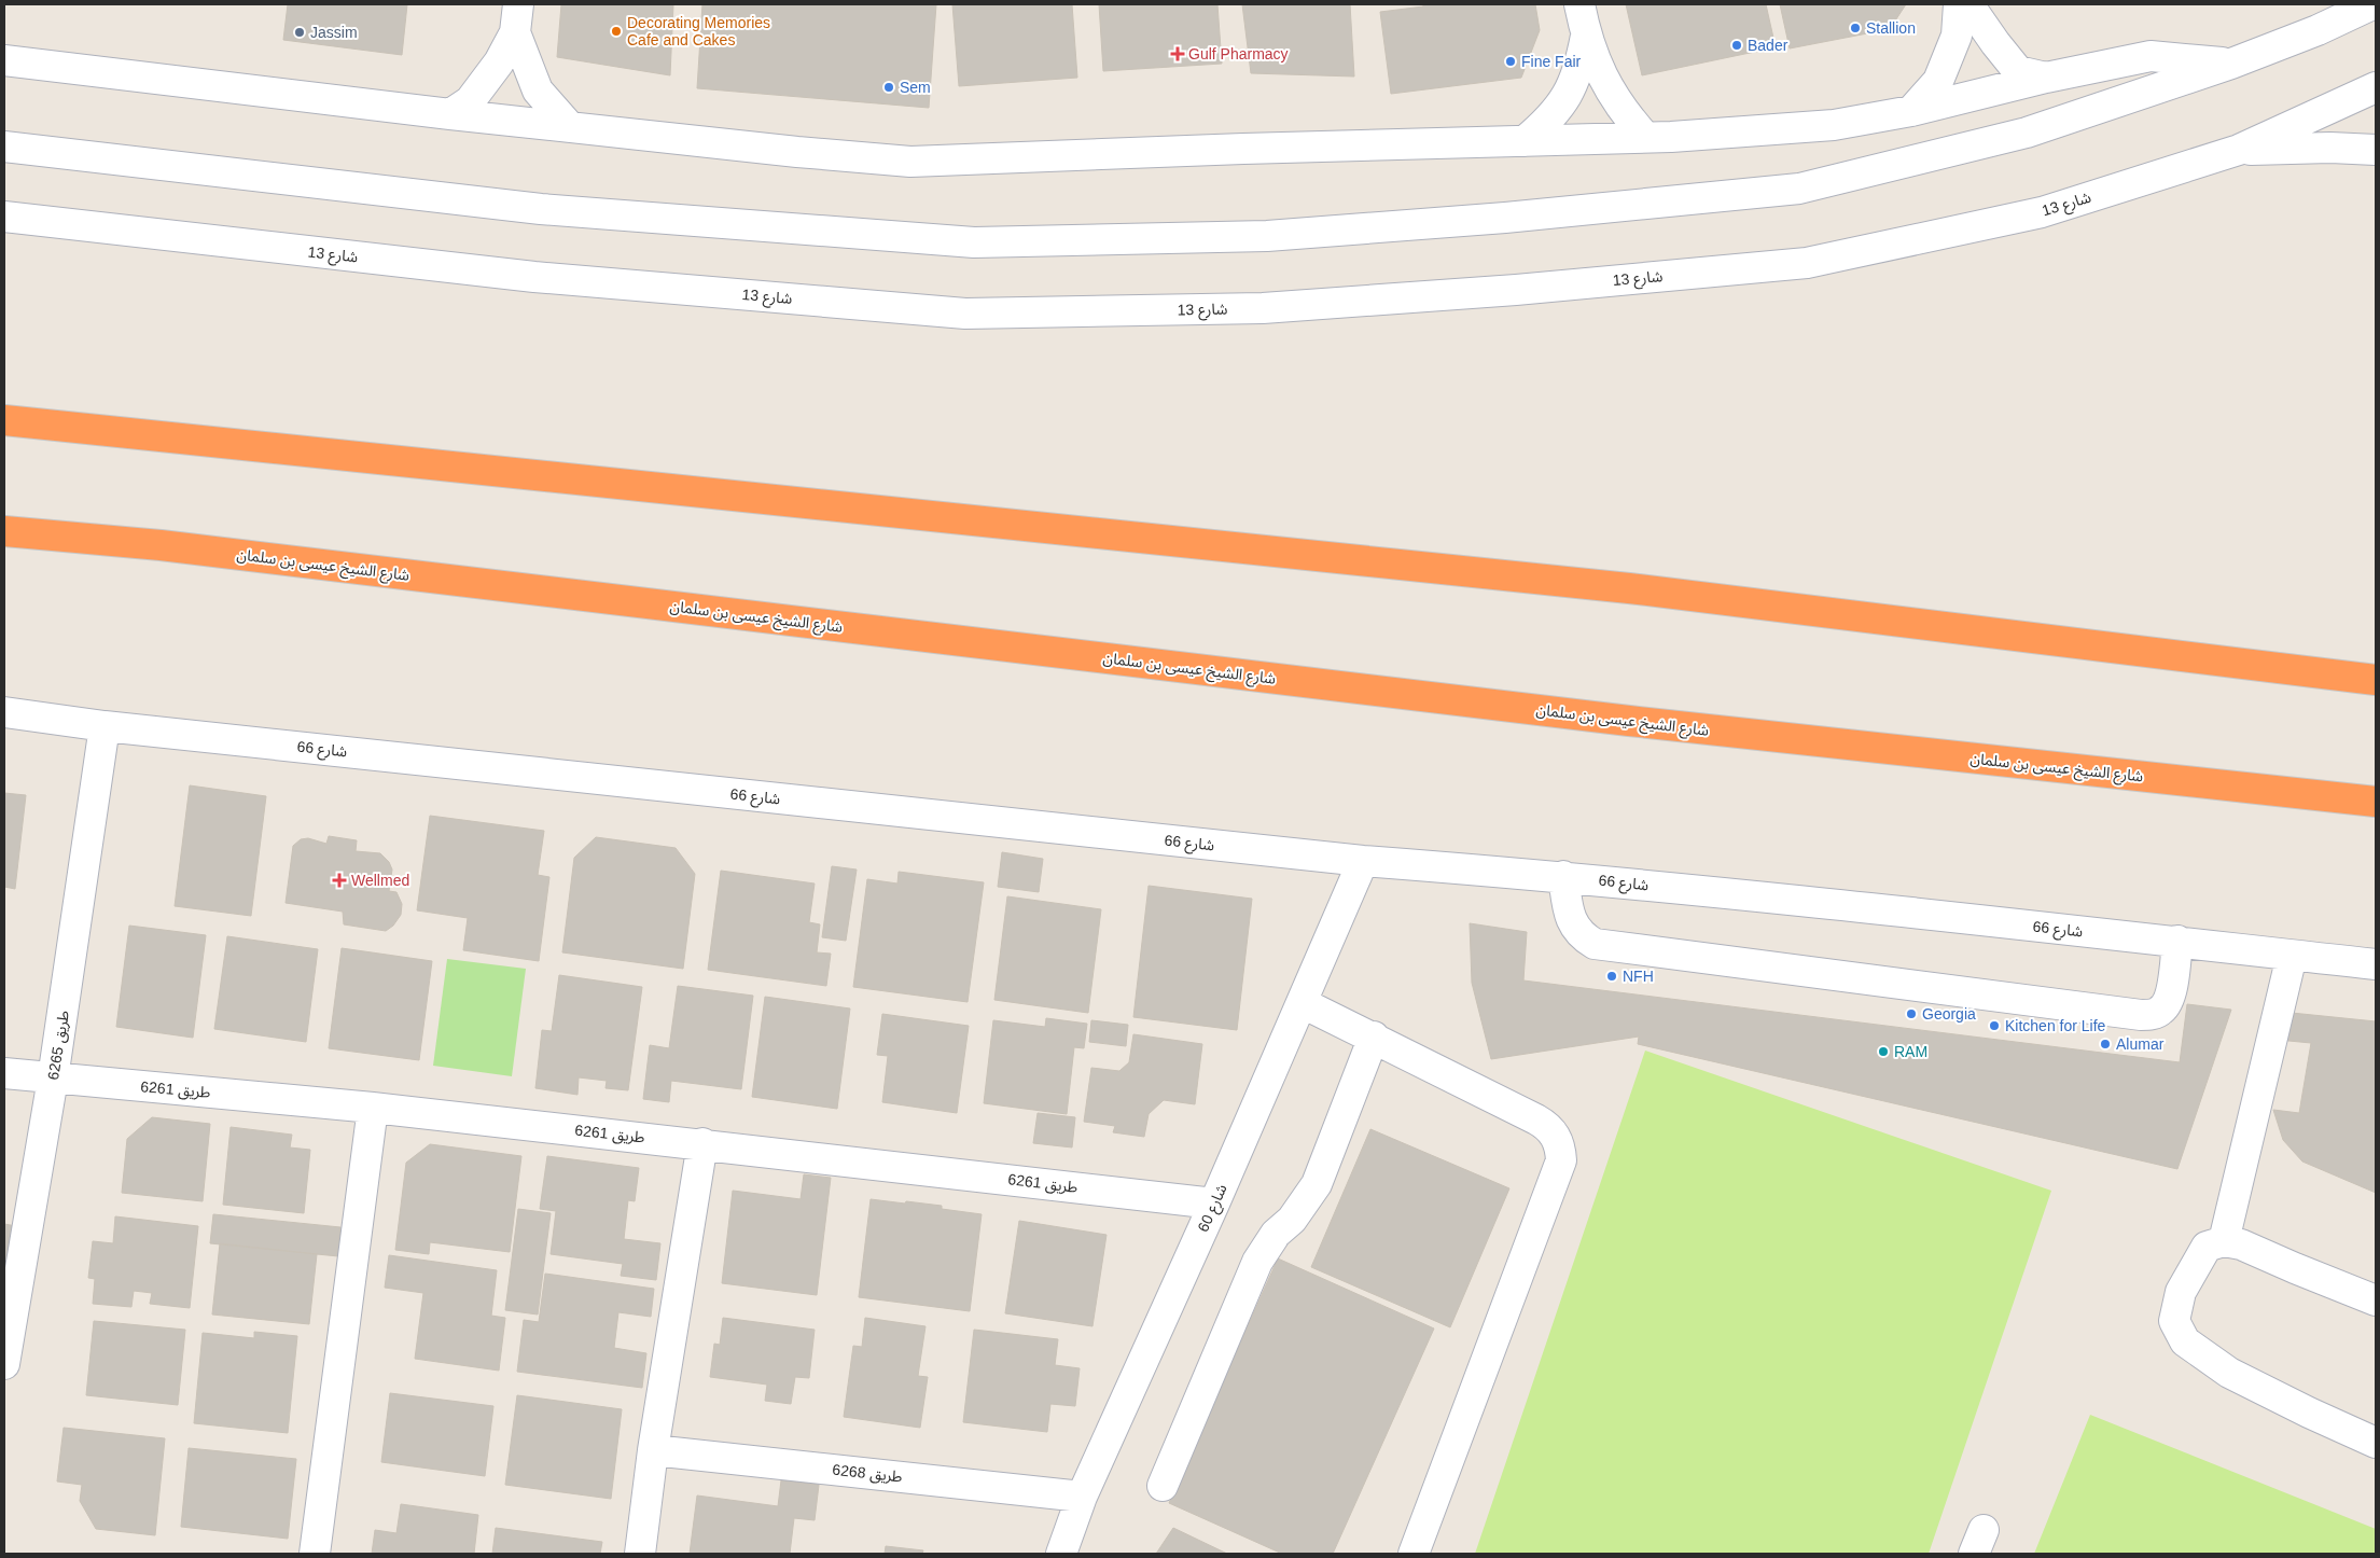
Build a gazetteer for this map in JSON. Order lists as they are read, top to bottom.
{
  "streets": {
    "highway": ["شارع الشيخ عيسى بن سلمان"],
    "street": [
      "شارع 13",
      "شارع 66",
      "طريق 6265",
      "طريق 6261",
      "شارع 60",
      "طريق 6268"
    ]
  },
  "crossings": [
    ["شارع 66", "طريق 6265"],
    ["شارع 66", "شارع 60"],
    ["طريق 6265", "طريق 6261"],
    ["طريق 6261", "شارع 60"],
    ["شارع 60", "طريق 6268"]
  ],
  "places": {
    "other": [
      "Stallion",
      "Decorating Memories Cafe and Cakes",
      "Jassim",
      "Bader",
      "Fine Fair",
      "Sem",
      "NFH",
      "Georgia",
      "Kitchen for Life",
      "Alumar",
      "RAM"
    ],
    "health": ["Gulf Pharmacy", "Wellmed"]
  }
}
